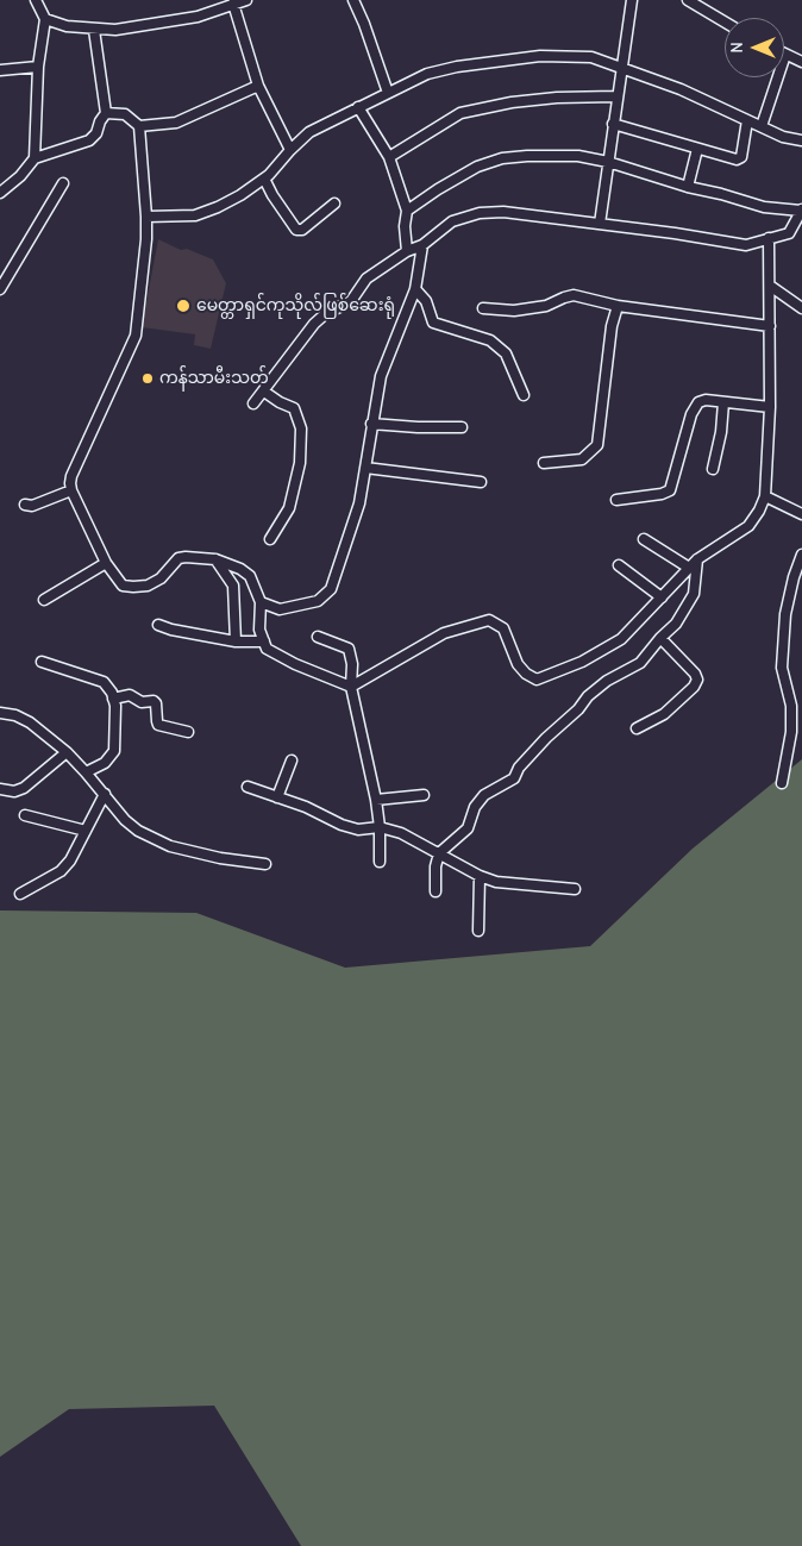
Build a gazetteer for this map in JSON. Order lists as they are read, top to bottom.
{
  "places": ["မေတ္တာရှင်ကုသိုလ်ဖြစ်ဆေးရုံ", "ကန်သာမီးသတ်"],
  "north": "left"
}
